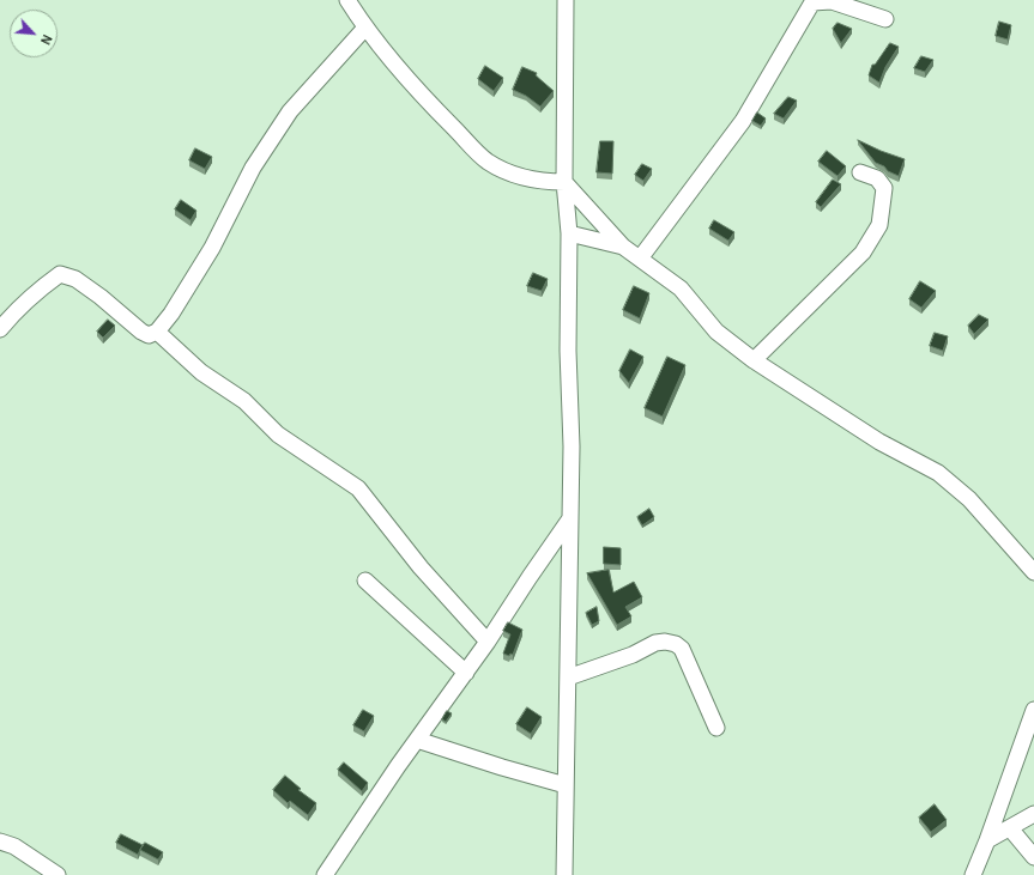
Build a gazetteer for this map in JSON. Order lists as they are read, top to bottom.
{
  "north": "bottom right"
}
